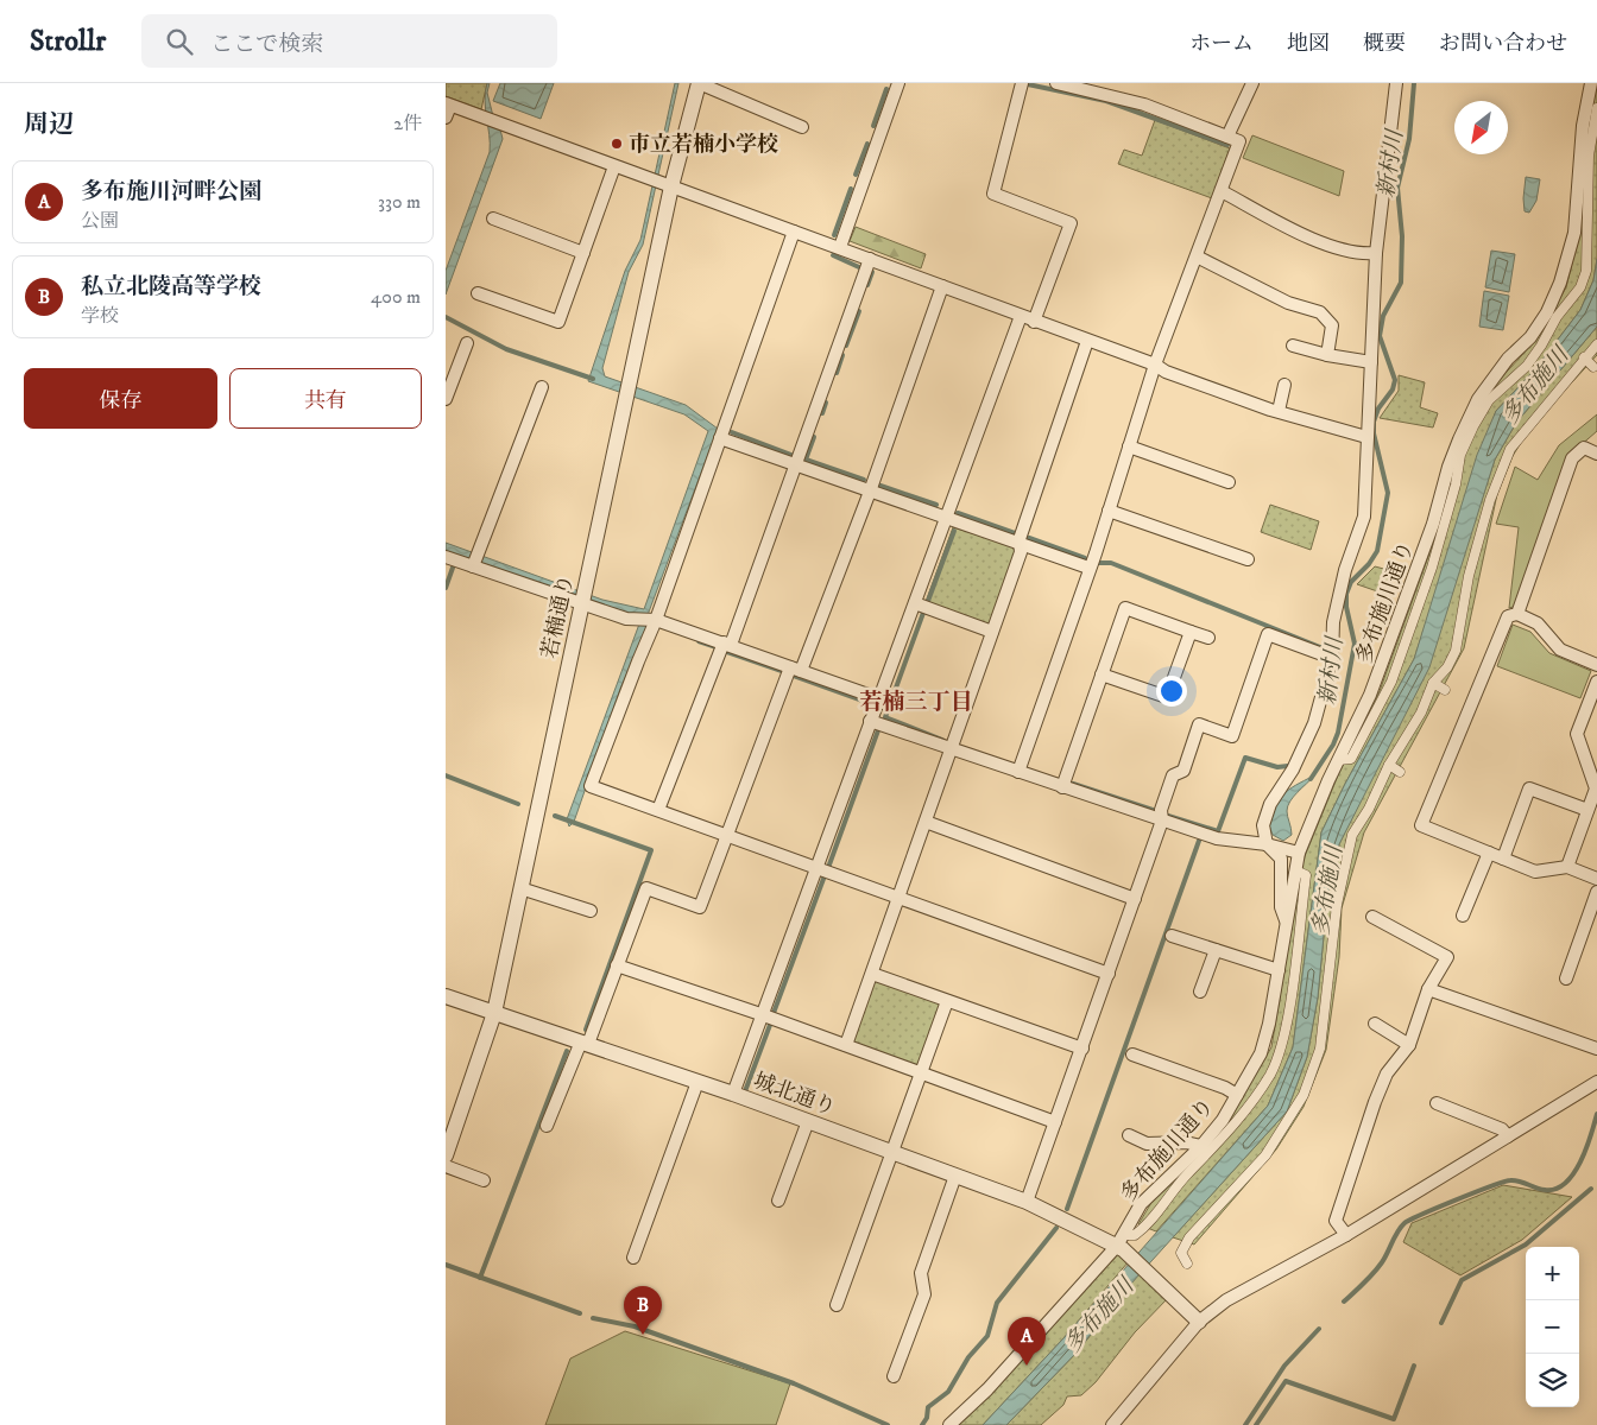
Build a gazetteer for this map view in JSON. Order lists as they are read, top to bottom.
{
  "streets": {
    "street": ["多布施川通り", "若楠通り", "城北通り"]
  },
  "crossings": [
    ["多布施川通り", "城北通り"],
    ["若楠通り", "城北通り"]
  ],
  "districts": ["若楠三丁目"],
  "water": ["新村川", "多布施川"],
  "places": ["市立若楠小学校"],
  "north": "bottom left",
  "page": {
    "header": "Strollr",
    "search": "ここで検索",
    "nav": [
      "ホーム",
      "地図",
      "概要",
      "お問い合わせ"
    ],
    "heading": ["周辺", "2件"],
    "list": [
      {
        "mark": "A",
        "name": "多布施川河畔公園",
        "note": "公園",
        "value": "330 m"
      },
      {
        "mark": "B",
        "name": "私立北陵高等学校",
        "note": "学校",
        "value": "400 m"
      }
    ],
    "buttons": ["保存", "共有"],
    "map_buttons": ["+", "−"],
    "pins": ["B", "A"]
  }
}
